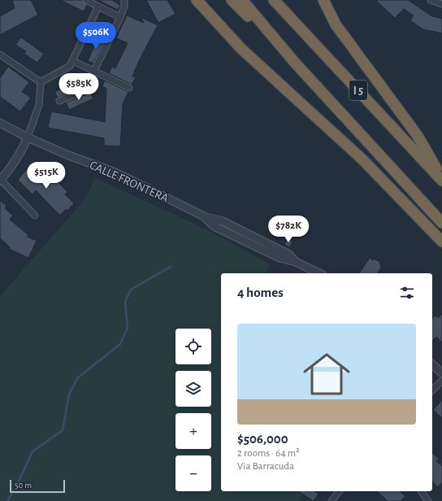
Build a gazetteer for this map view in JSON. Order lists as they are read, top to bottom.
{
  "streets": {
    "highway": ["I 5"],
    "street": ["CALLE FRONTERA"]
  },
  "scale_bar": "50 m",
  "page": {
    "price": [
      "$506K",
      "$585K",
      "$515K",
      "$782K"
    ],
    "heading": "4 homes",
    "list": [
      {
        "name": "$506,000",
        "note": "2 rooms · 64 m² · Via Barracuda"
      }
    ],
    "map_buttons": ["+", "−"],
    "scale": "50 m"
  }
}
